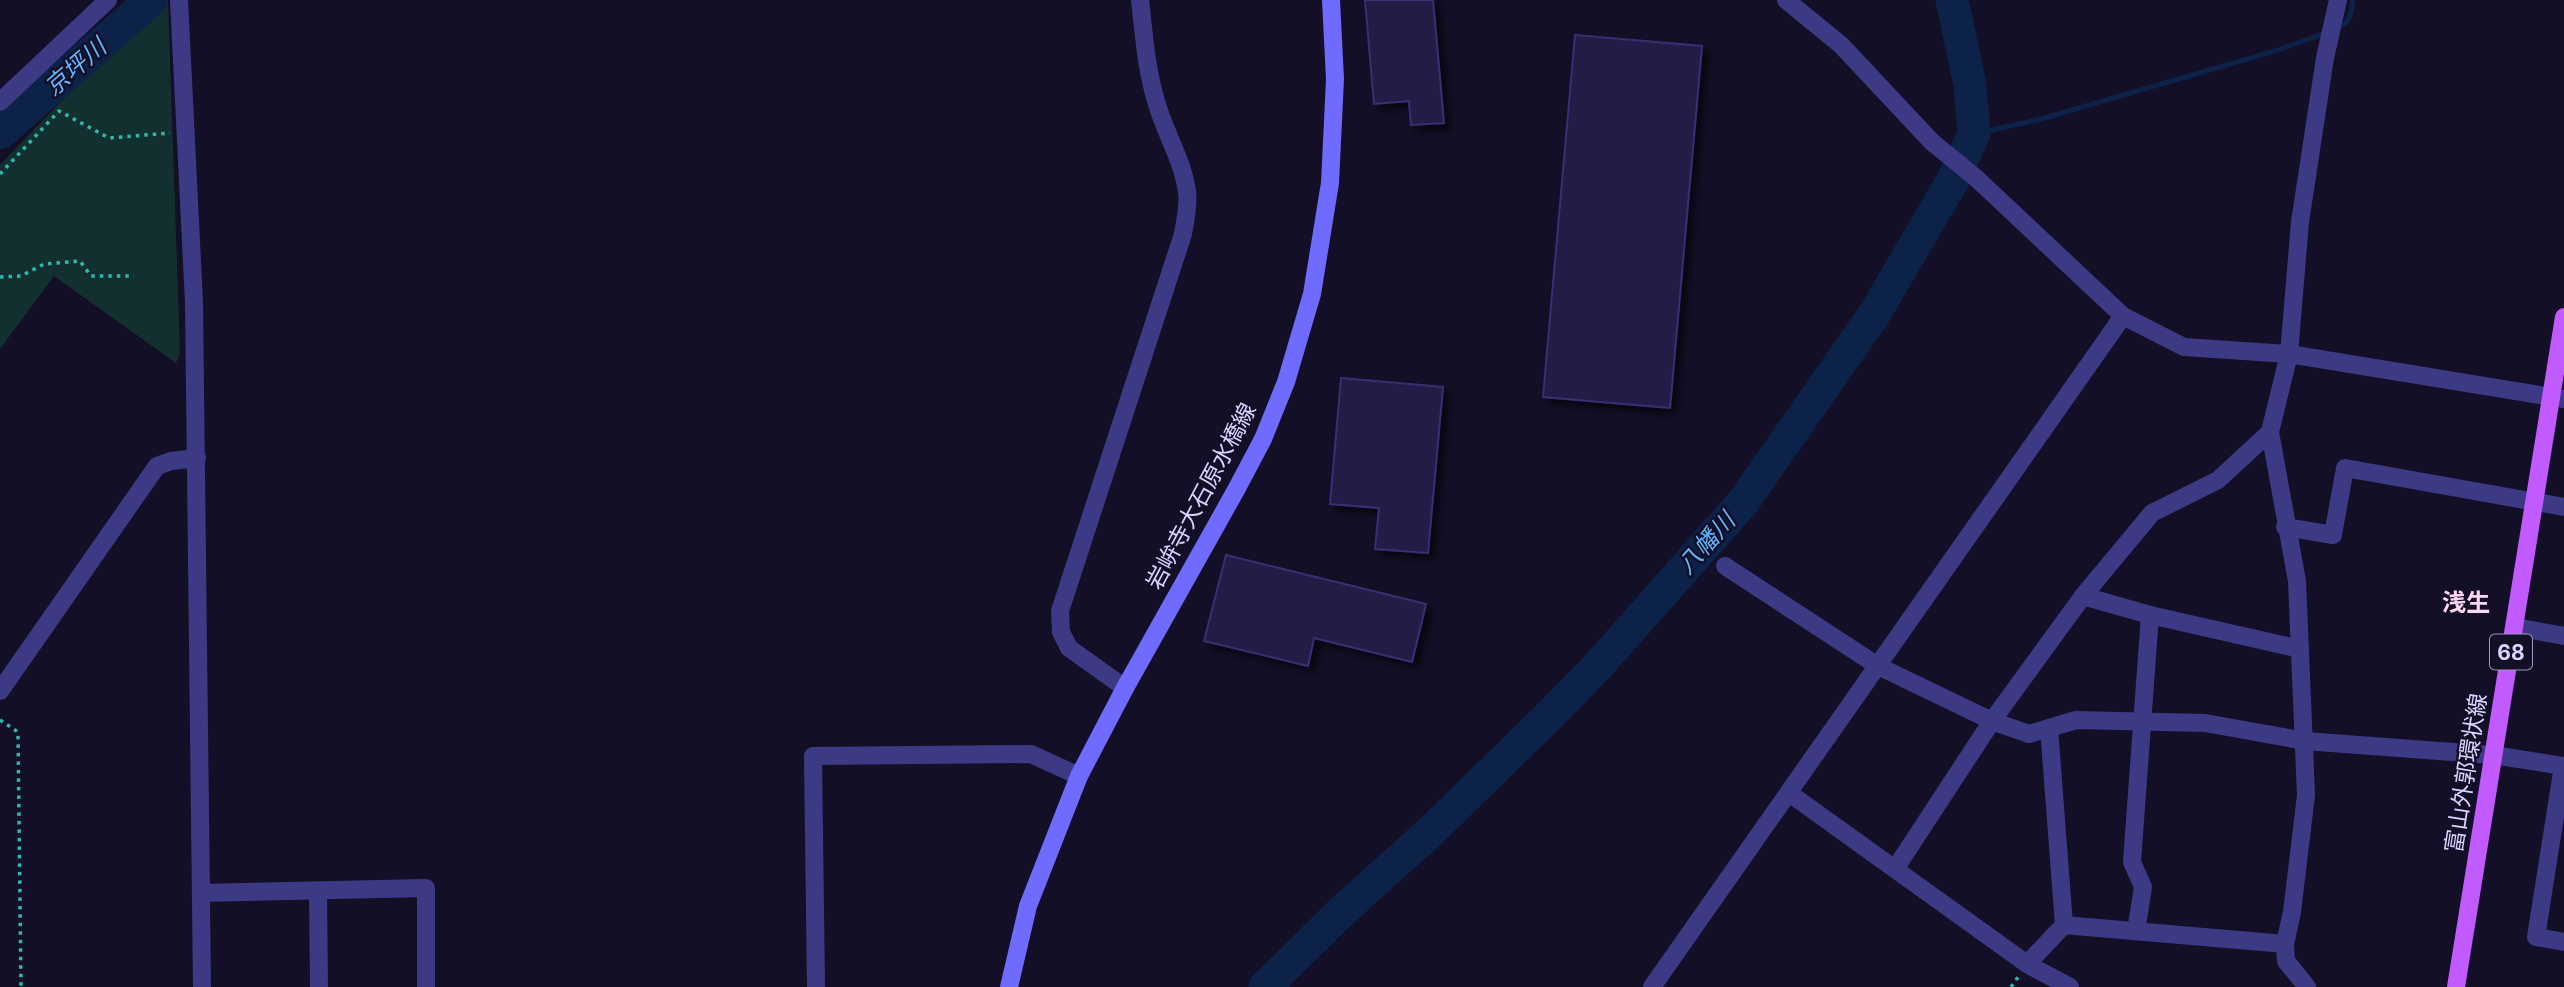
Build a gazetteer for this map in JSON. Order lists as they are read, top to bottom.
{
  "streets": {
    "main road": ["岩峅寺大石原水橋線", "68", "富山外郭環状線"]
  },
  "districts": ["浅生"],
  "water": ["京坪川", "八幡川"]
}
